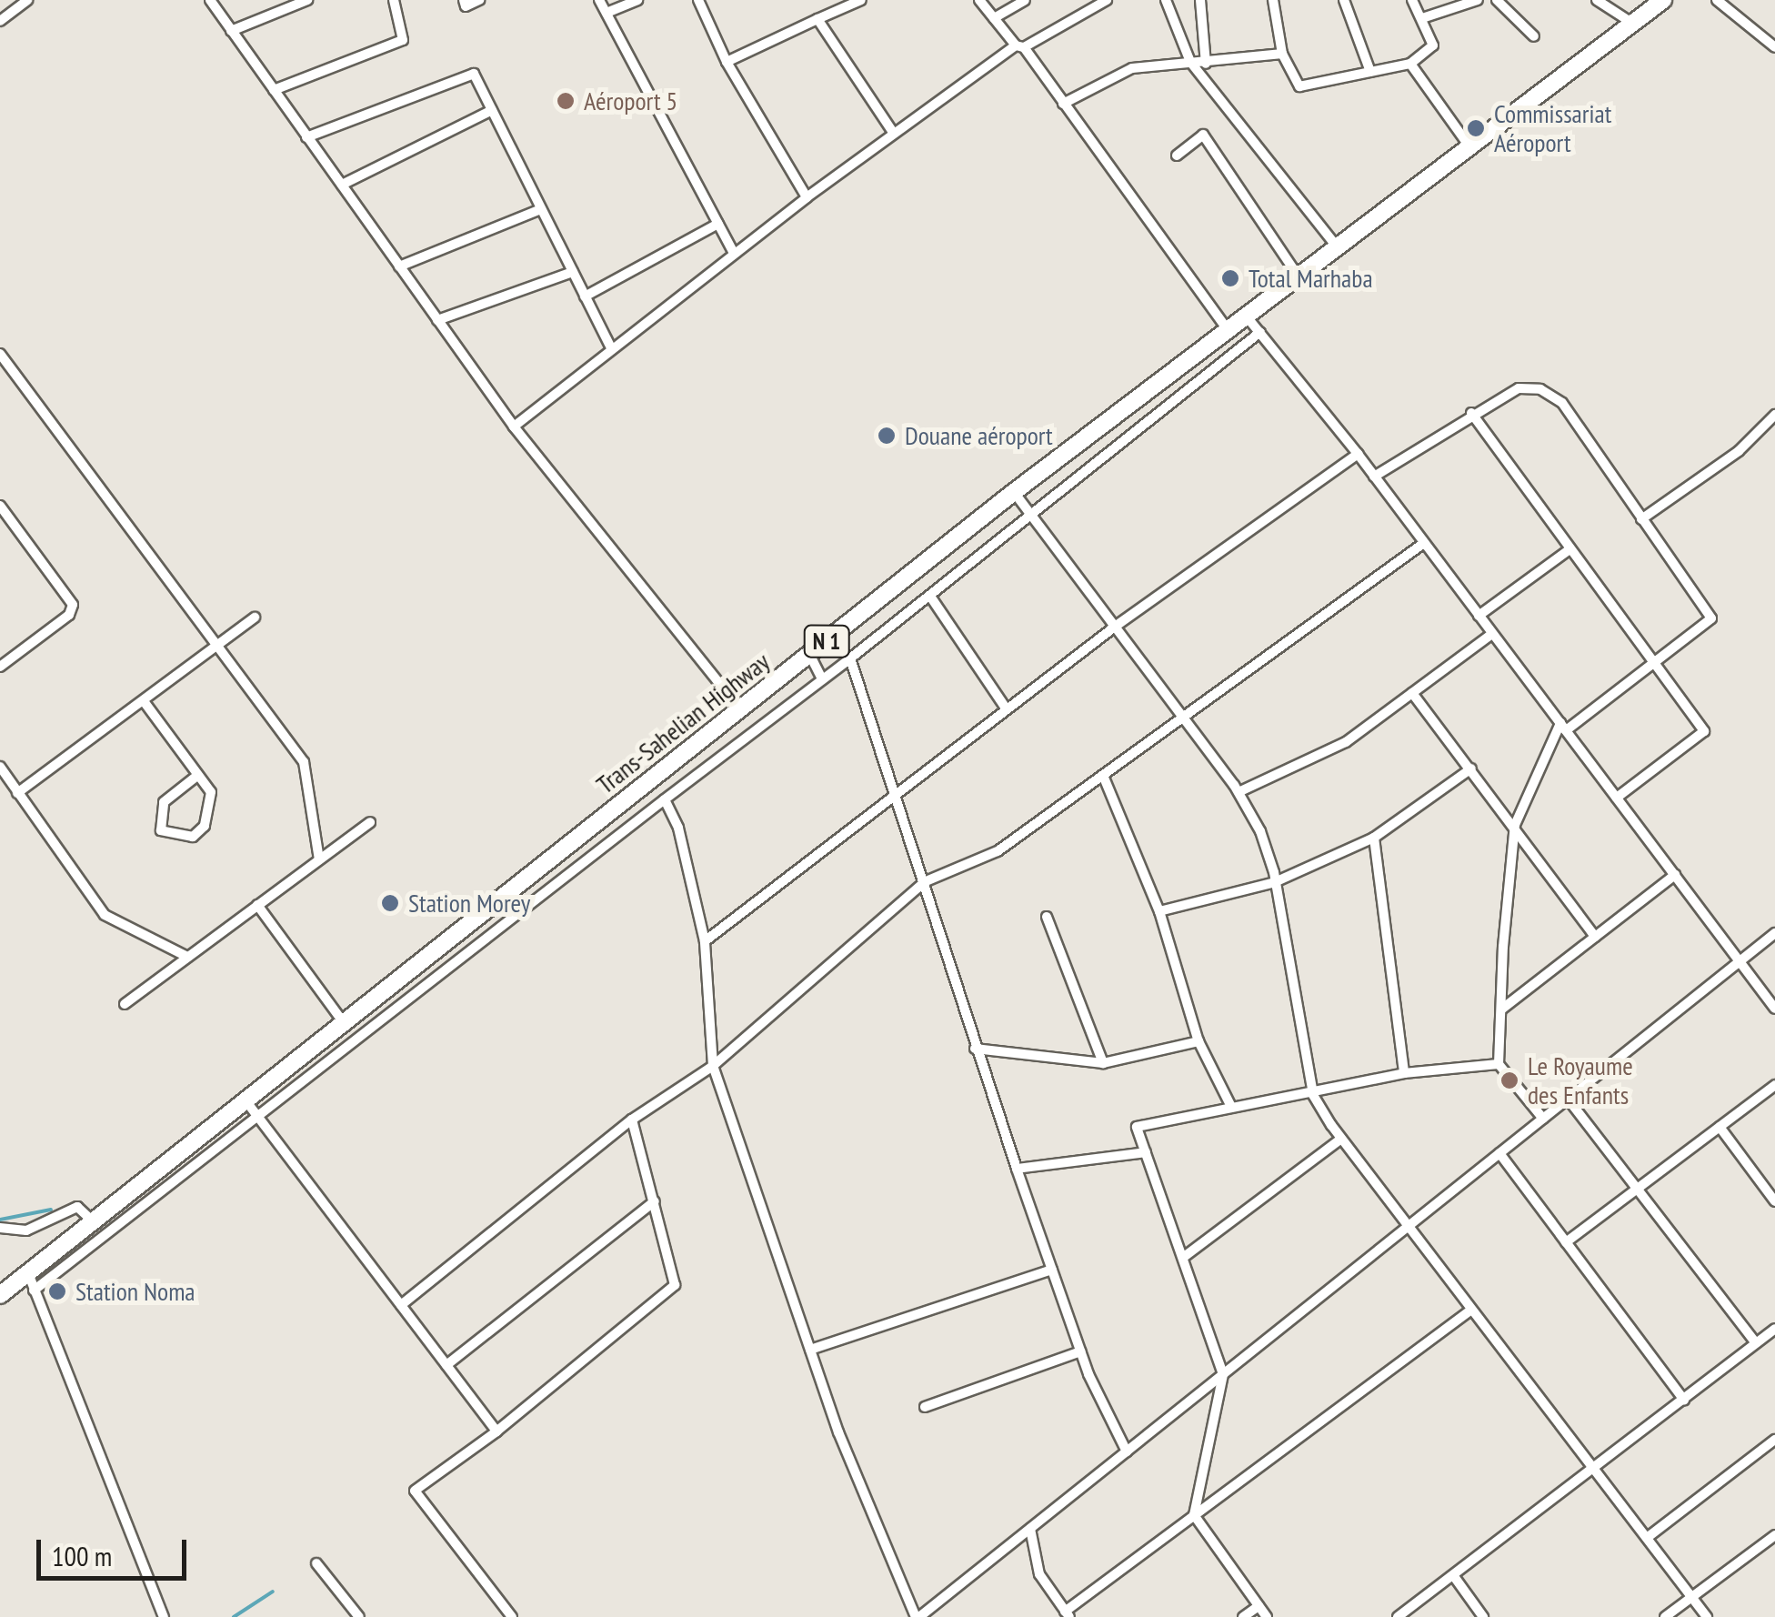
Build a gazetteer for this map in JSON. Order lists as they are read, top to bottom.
{
  "streets": {
    "highway": ["N 1", "Trans-Sahelian Highway"]
  },
  "places": [
    "Aéroport 5",
    "Commissariat Aéroport",
    "Total Marhaba",
    "Douane aéroport",
    "Station Morey",
    "Le Royaume des Enfants",
    "Station Noma"
  ],
  "scale_bar": "100 m"
}
